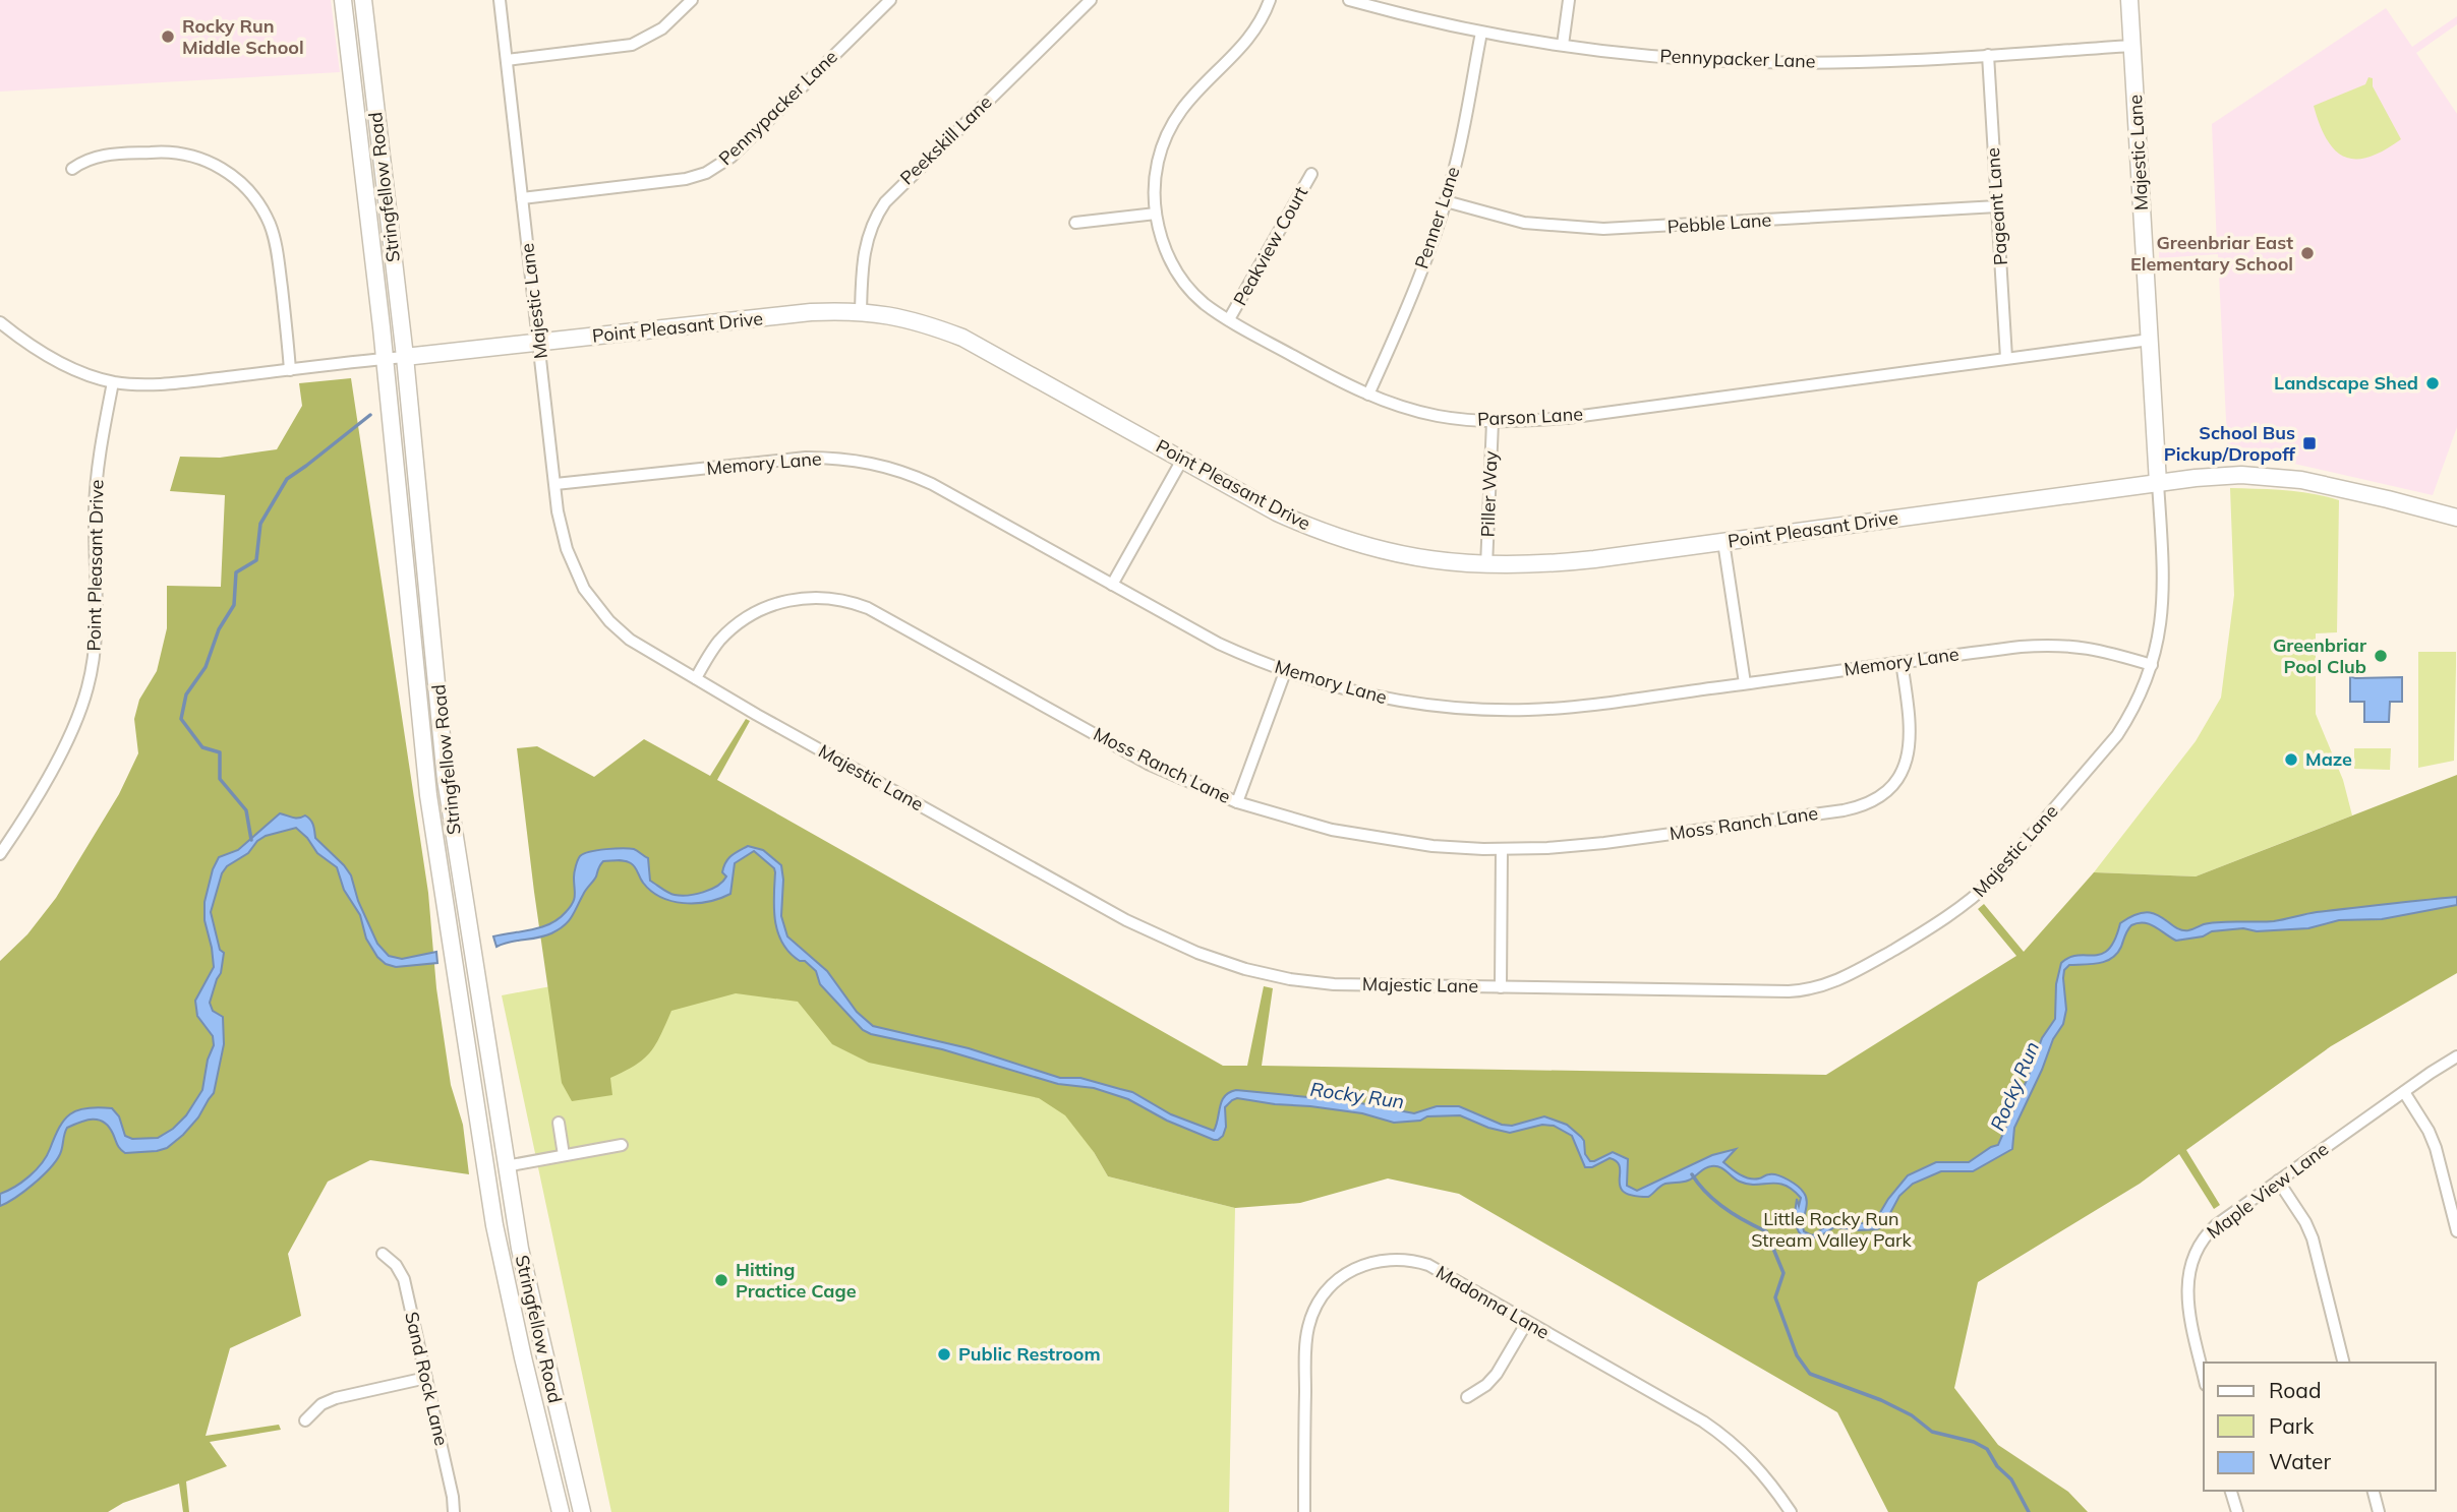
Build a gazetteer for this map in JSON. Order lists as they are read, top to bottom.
{
  "streets": {
    "main road": ["Majestic Lane", "Stringfellow Road", "Point Pleasant Drive"],
    "street": [
      "Pennypacker Lane",
      "Peekskill Lane",
      "Pageant Lane",
      "Penner Lane",
      "Pebble Lane",
      "Peakview Court",
      "Parson Lane",
      "Memory Lane",
      "Piller Way",
      "Moss Ranch Lane",
      "Maple View Lane",
      "Madonna Lane",
      "Sand Rock Lane"
    ]
  },
  "crossings": [
    ["Pennypacker Lane", "Majestic Lane"],
    ["Pennypacker Lane", "Pageant Lane"],
    ["Pennypacker Lane", "Penner Lane"],
    ["Peekskill Lane", "Point Pleasant Drive"],
    ["Majestic Lane", "Point Pleasant Drive"],
    ["Majestic Lane", "Parson Lane"],
    ["Majestic Lane", "Memory Lane"],
    ["Majestic Lane", "Moss Ranch Lane"],
    ["Stringfellow Road", "Point Pleasant Drive"],
    ["Pageant Lane", "Pebble Lane"],
    ["Pageant Lane", "Parson Lane"],
    ["Penner Lane", "Pebble Lane"],
    ["Penner Lane", "Parson Lane"],
    ["Peakview Court", "Parson Lane"],
    ["Point Pleasant Drive", "Piller Way"],
    ["Parson Lane", "Piller Way"],
    ["Memory Lane", "Moss Ranch Lane"]
  ],
  "water": ["Rocky Run"],
  "parks": ["Little Rocky Run Stream Valley Park"],
  "places": {
    "other": [
      "Rocky Run Middle School",
      "Greenbriar East Elementary School",
      "Landscape Shed",
      "Greenbriar Pool Club",
      "Maze",
      "Hitting Practice Cage",
      "Public Restroom"
    ],
    "transit": ["School Bus Pickup/Dropoff"]
  },
  "legend": ["Road", "Park", "Water"]
}
